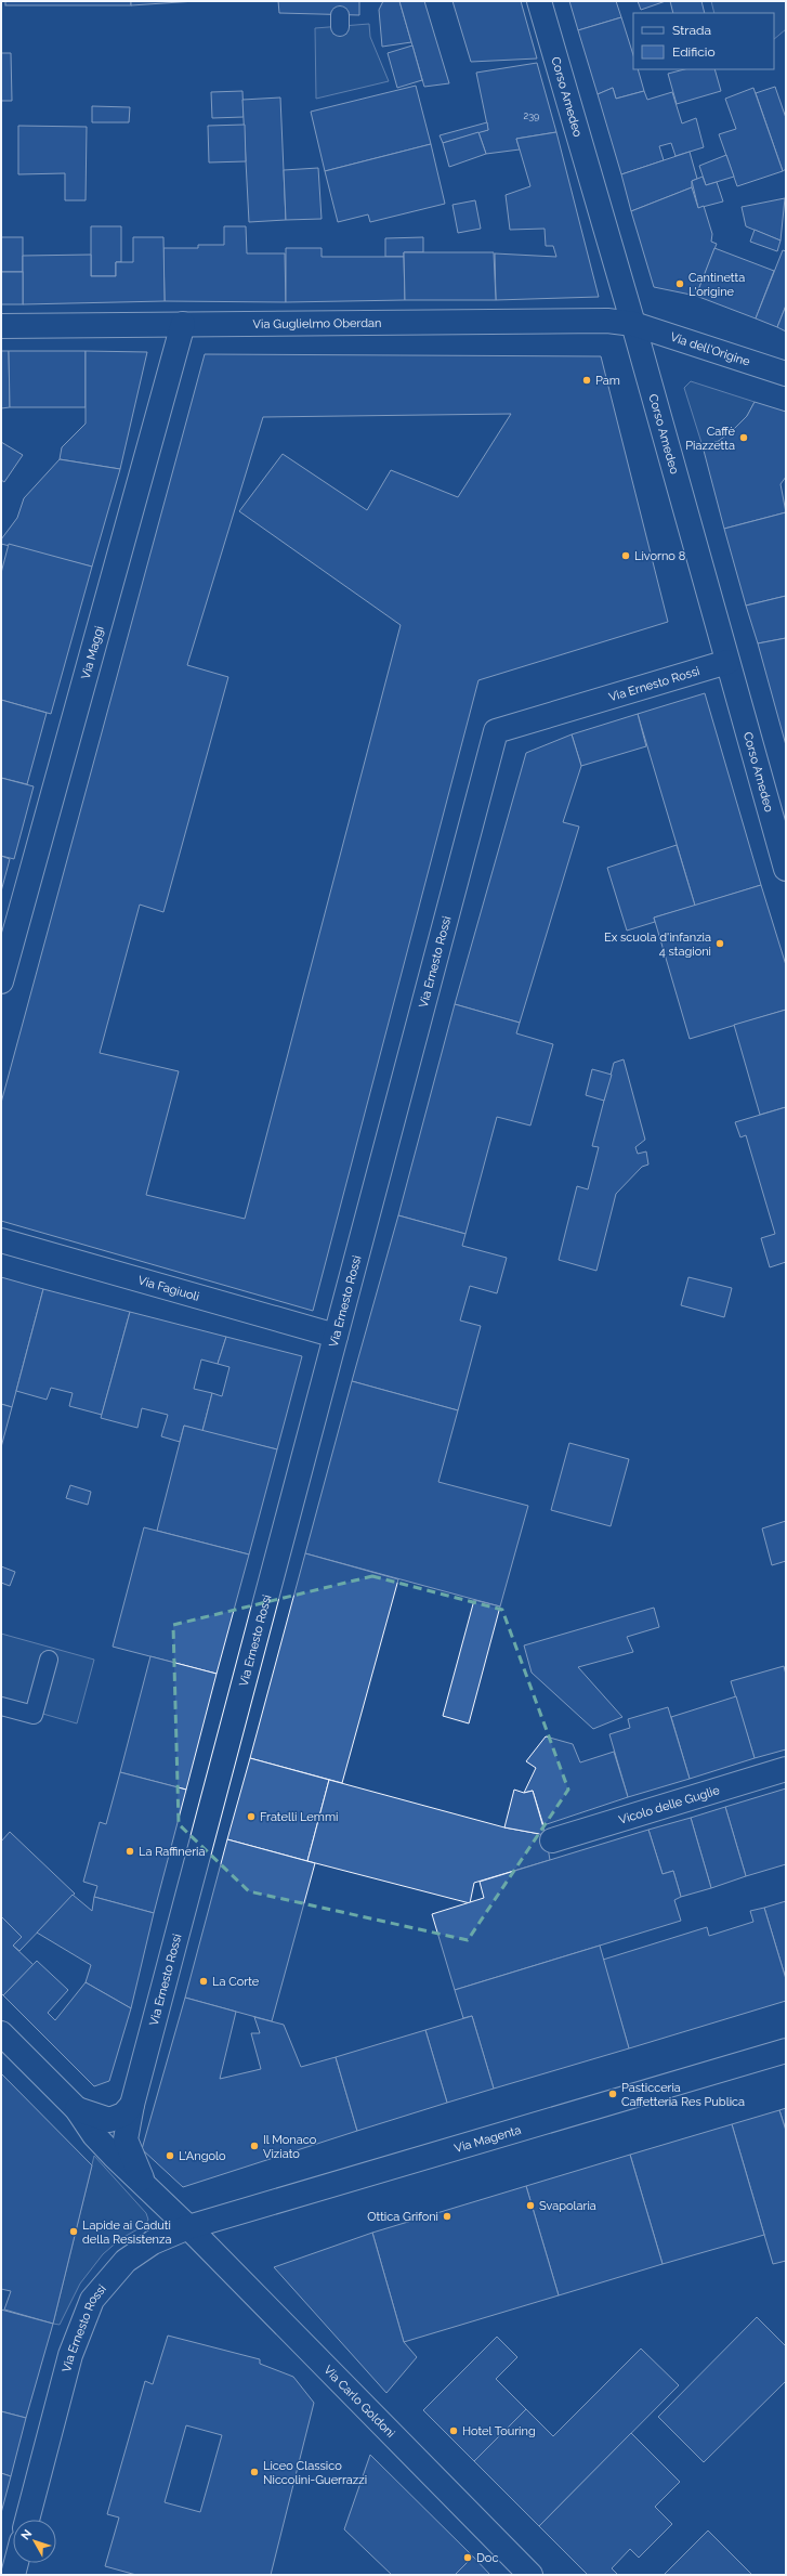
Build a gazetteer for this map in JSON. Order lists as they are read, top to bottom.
{
  "streets": {
    "street": [
      "Corso Amedeo",
      "Via Guglielmo Oberdan",
      "Via dell'Origine",
      "Via Maggi",
      "Via Ernesto Rossi",
      "Via Fagiuoli",
      "Vicolo delle Guglie",
      "Via Magenta",
      "Via Carlo Goldoni"
    ]
  },
  "crossings": [
    ["Corso Amedeo", "Via Guglielmo Oberdan"],
    ["Corso Amedeo", "Via dell'Origine"],
    ["Corso Amedeo", "Via Ernesto Rossi"],
    ["Via Guglielmo Oberdan", "Via dell'Origine"],
    ["Via Guglielmo Oberdan", "Via Maggi"],
    ["Via Ernesto Rossi", "Via Fagiuoli"],
    ["Via Ernesto Rossi", "Via Magenta"],
    ["Via Ernesto Rossi", "Via Carlo Goldoni"],
    ["Via Magenta", "Via Carlo Goldoni"]
  ],
  "places": [
    "Cantinetta L'origine",
    "Pam",
    "Caffè Piazzetta",
    "Livorno 8",
    "Ex scuola d'infanzia 4 stagioni",
    "Fratelli Lemmi",
    "La Raffineria",
    "La Corte",
    "Pasticceria Caffetteria Res Publica",
    "Il Monaco Viziato",
    "L'Angolo",
    "Svapolaria",
    "Ottica Grifoni",
    "Lapide ai Caduti della Resistenza",
    "Hotel Touring",
    "Liceo Classico Niccolini-Guerrazzi",
    "Doc"
  ],
  "house_numbers": ["239"],
  "legend": ["Strada", "Edificio"],
  "north": "top left"
}
